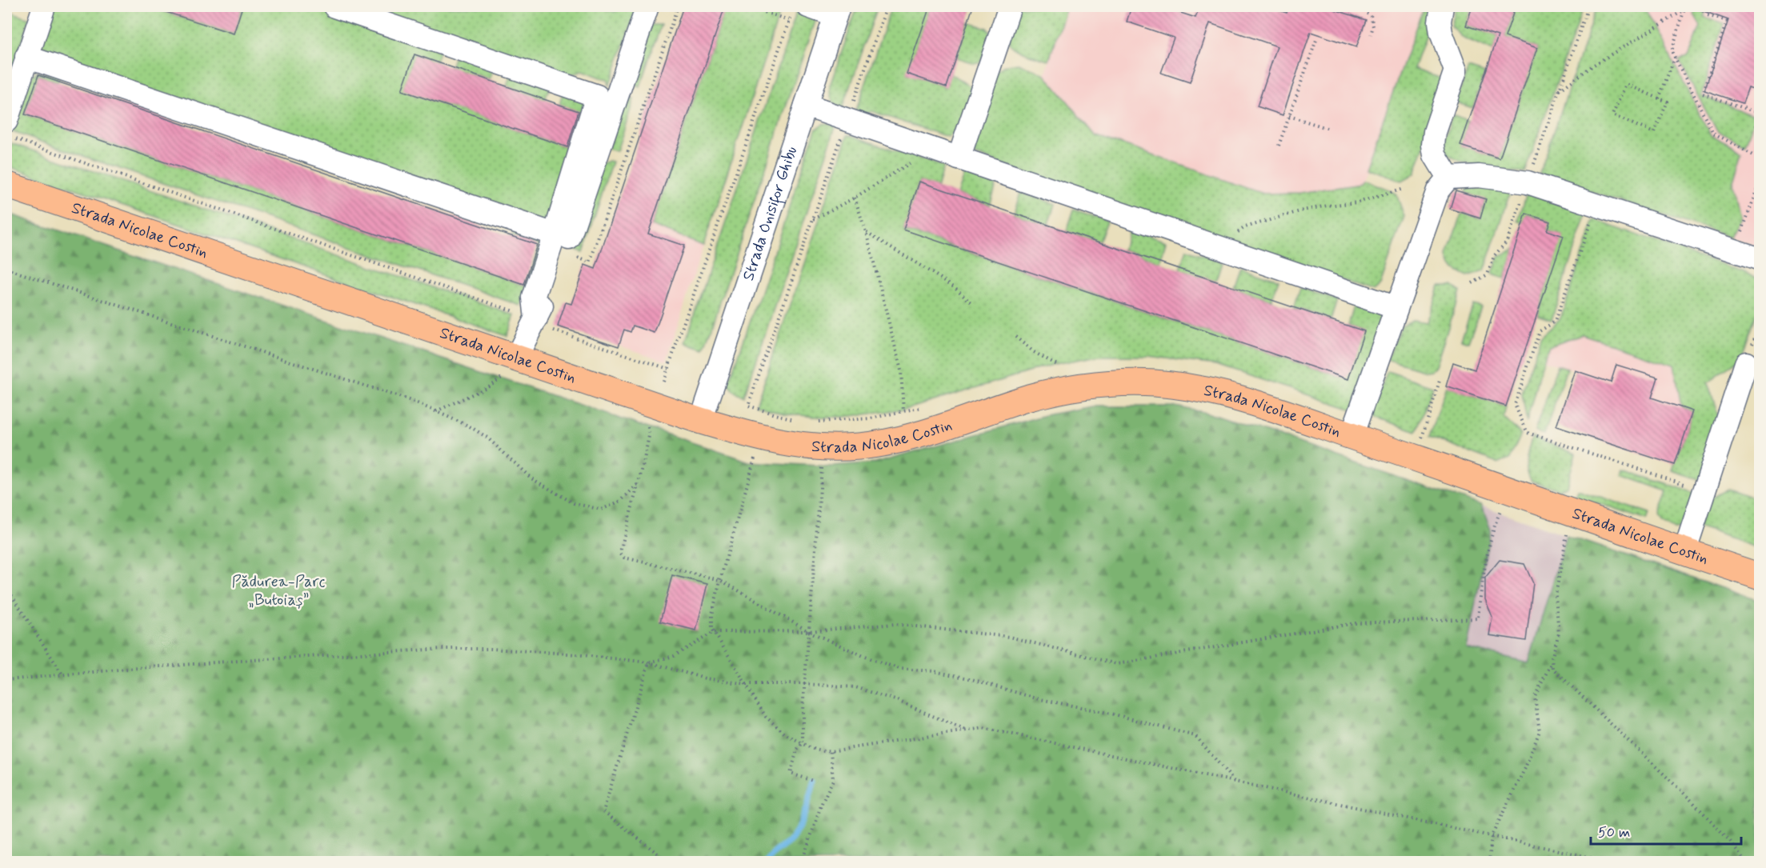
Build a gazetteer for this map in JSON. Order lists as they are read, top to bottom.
{
  "streets": {
    "main road": ["Strada Nicolae Costin"],
    "street": ["Strada Onisifor Ghibu"]
  },
  "crossings": [
    ["Strada Onisifor Ghibu", "Strada Nicolae Costin"]
  ],
  "parks": ["Pădurea-Parc „Butoiaș”"],
  "scale_bar": "50 m"
}
